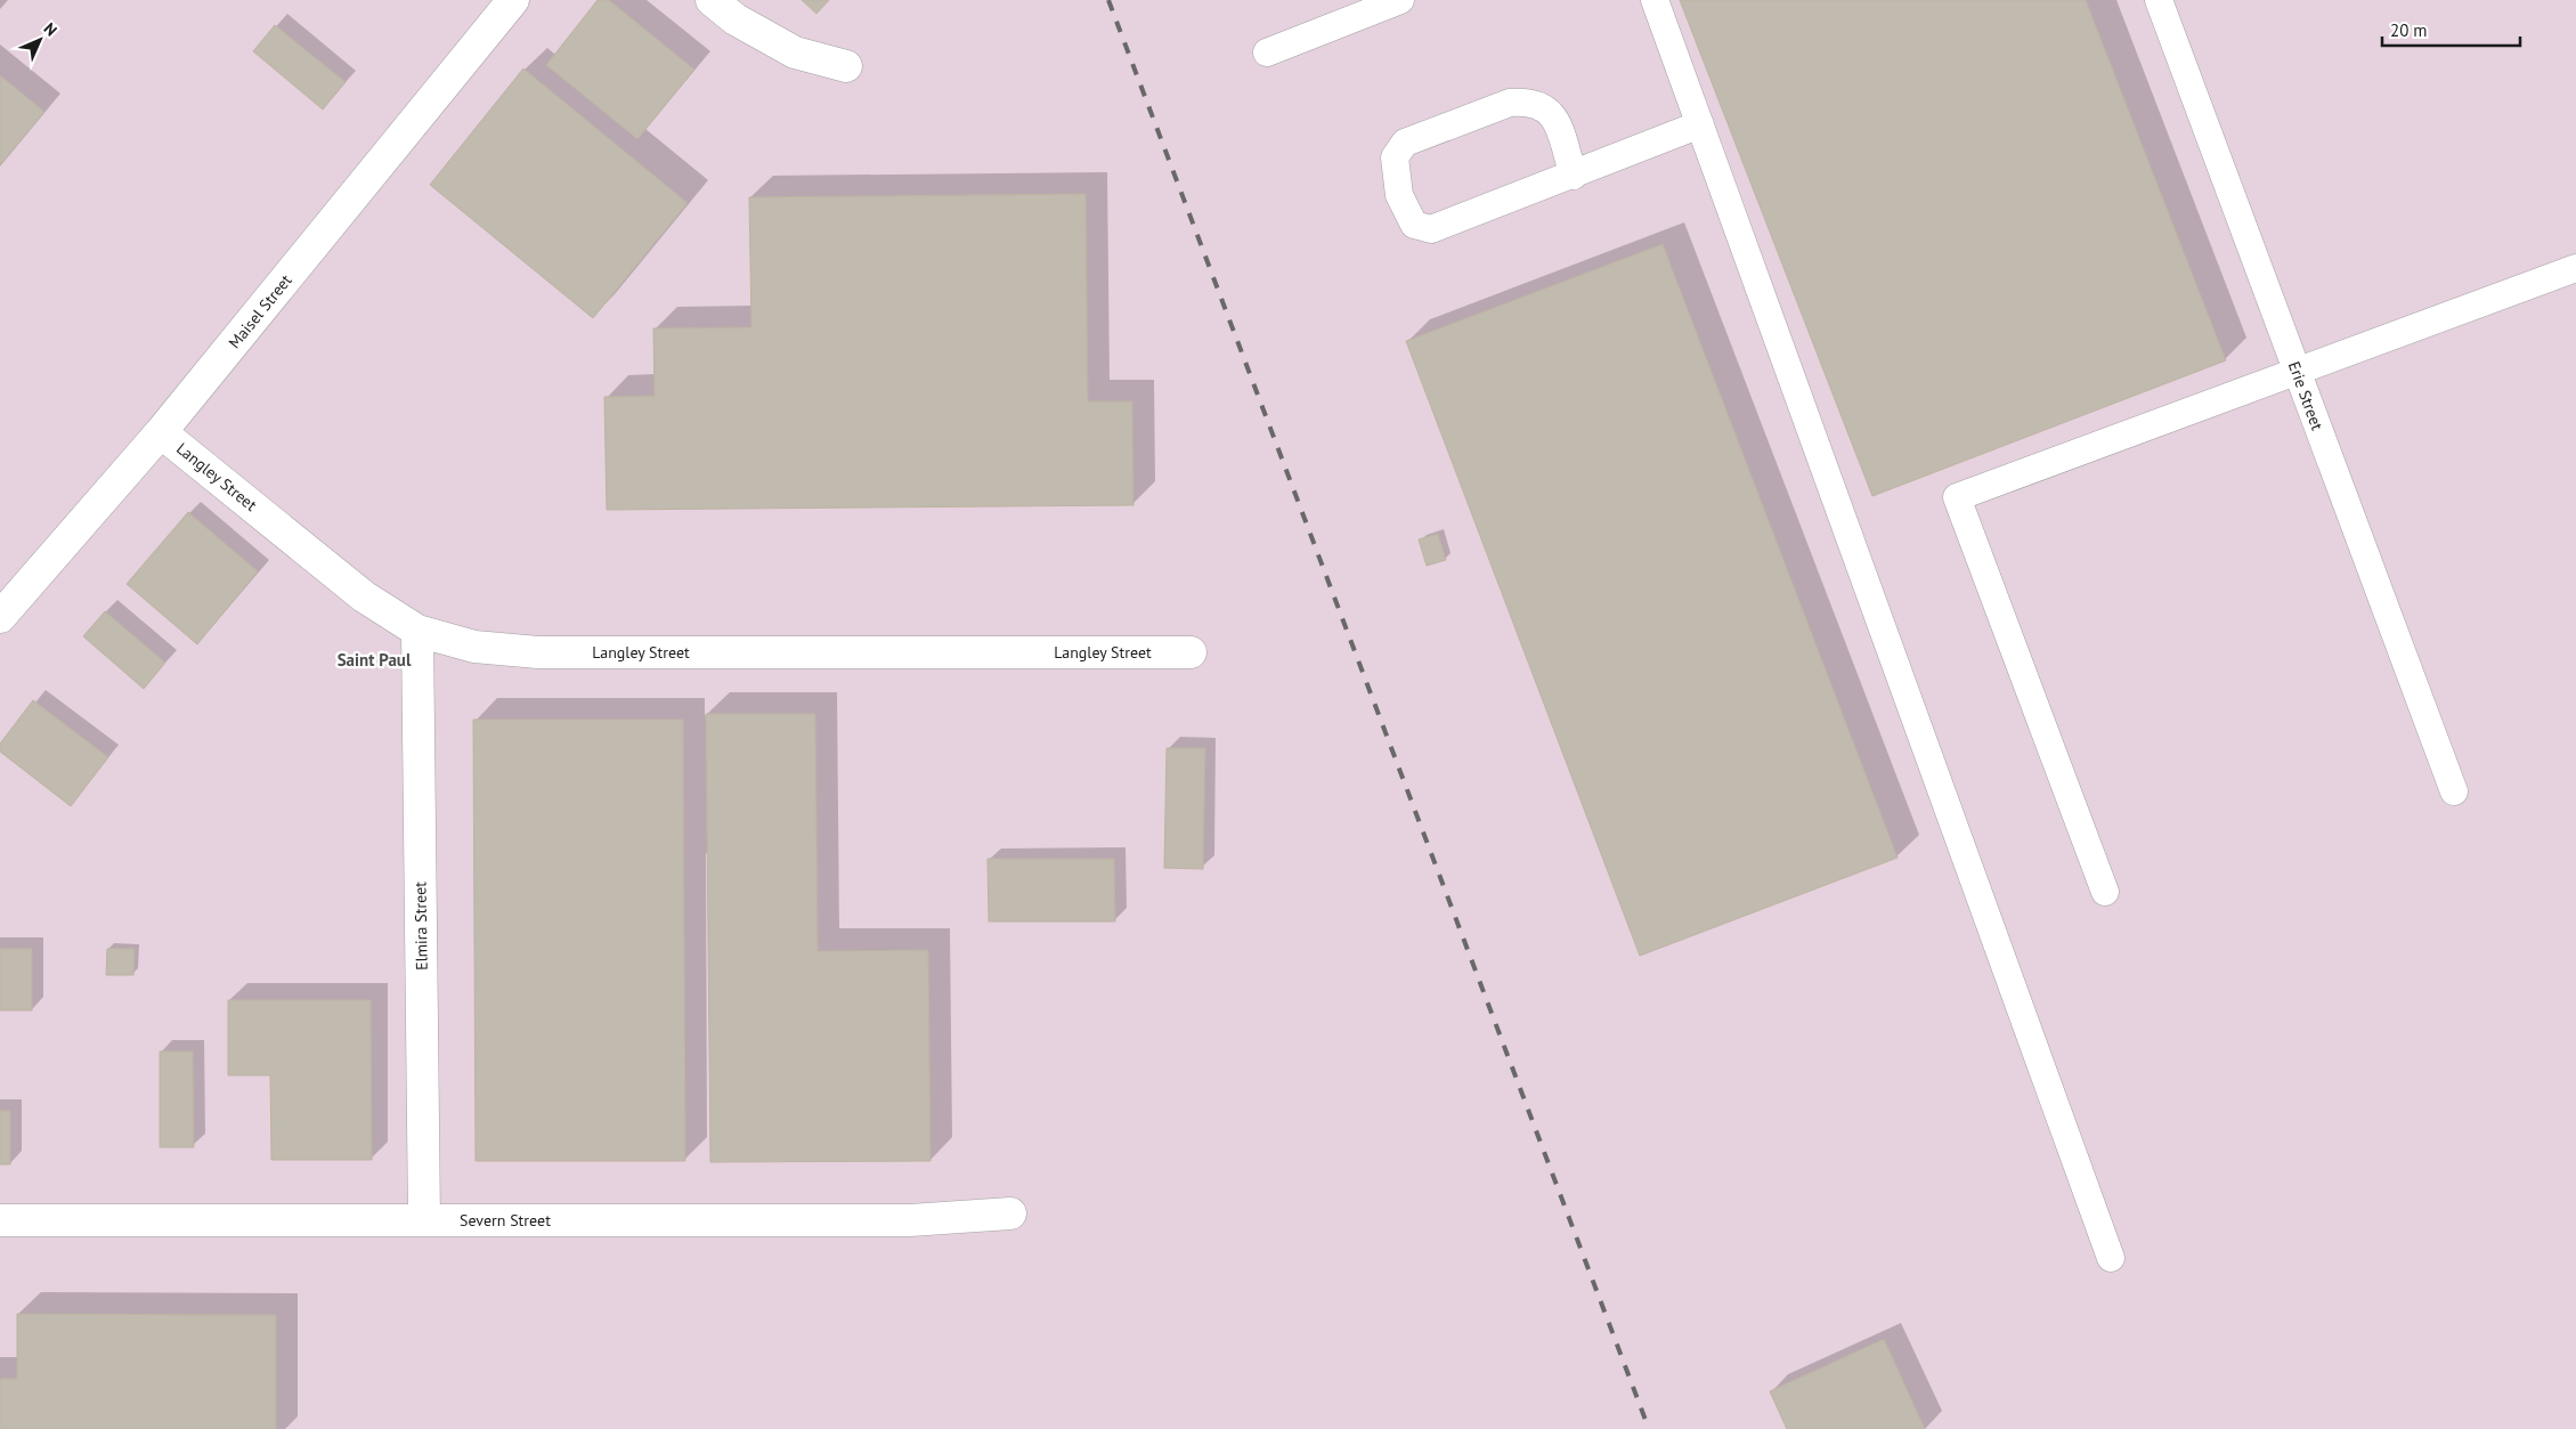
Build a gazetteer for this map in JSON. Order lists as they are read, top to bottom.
{
  "streets": {
    "street": [
      "Maisel Street",
      "Langley Street",
      "Elmira Street",
      "Severn Street"
    ],
    "lane": ["Erie Street"]
  },
  "crossings": [
    ["Maisel Street", "Langley Street"],
    ["Langley Street", "Elmira Street"],
    ["Elmira Street", "Severn Street"]
  ],
  "districts": ["Saint Paul"],
  "scale_bar": "20 m",
  "north": "top right"
}
